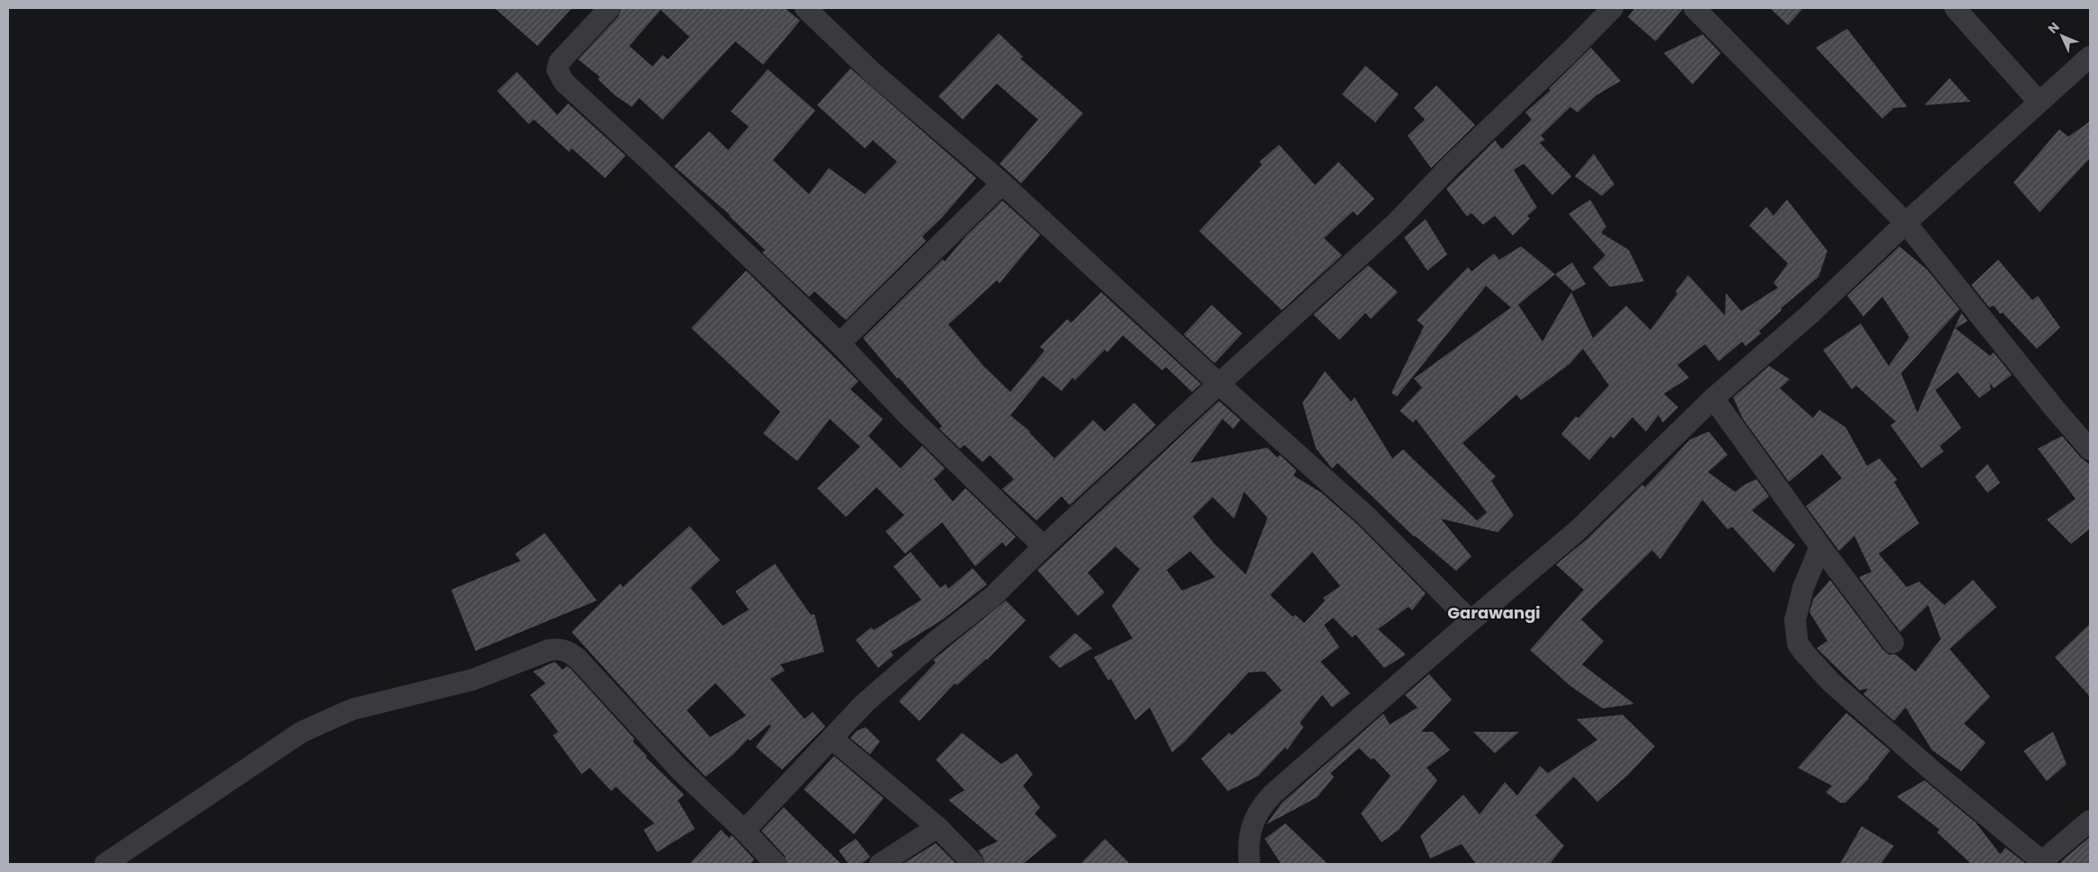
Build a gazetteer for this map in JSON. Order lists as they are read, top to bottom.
{
  "districts": ["Garawangi"],
  "north": "top left"
}
